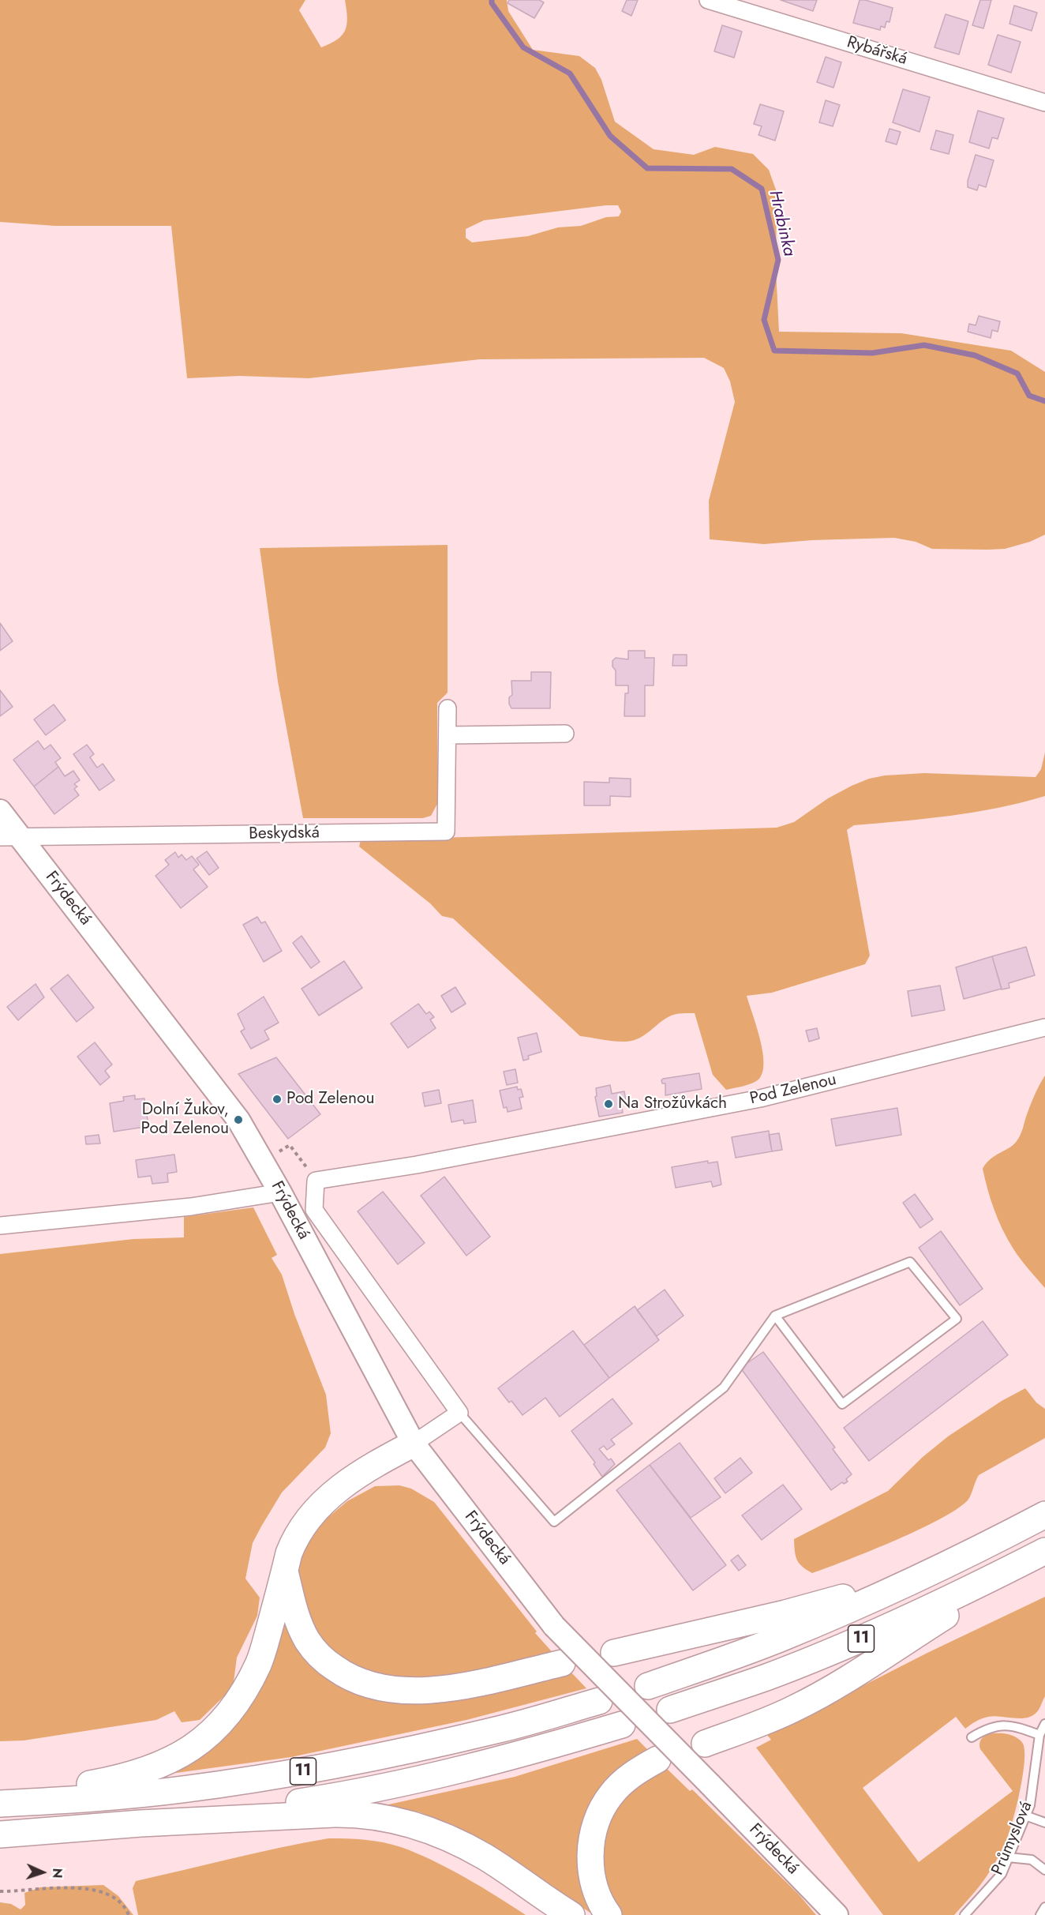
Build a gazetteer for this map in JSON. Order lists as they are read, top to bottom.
{
  "streets": {
    "highway": ["11"],
    "main road": ["Frýdecká"],
    "street": ["Rybářská", "Beskydská", "Pod Zelenou"],
    "lane": ["Průmyslová"]
  },
  "crossings": [
    ["Beskydská", "Frýdecká"]
  ],
  "water": ["Hrabinka"],
  "places": ["Pod Zelenou", "Na Strožůvkách", "Dolní Žukov, Pod Zelenou"],
  "north": "right"
}
